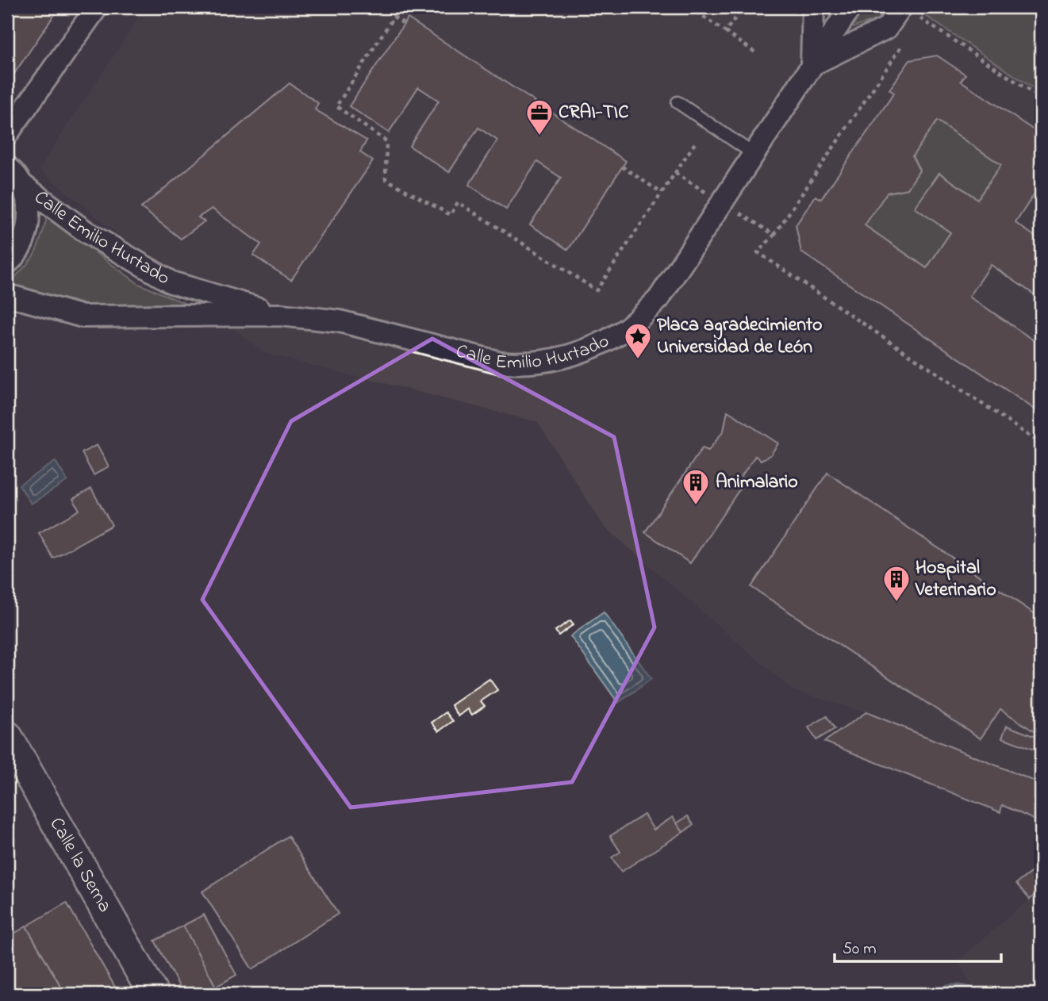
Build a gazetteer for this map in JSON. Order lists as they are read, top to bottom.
{
  "streets": {
    "street": ["Calle Emilio Hurtado", "Calle la Serna"]
  },
  "places": {
    "office": ["CRAI-TIC"],
    "place": ["Placa agradecimiento Universidad de León"],
    "building": ["Animalario", "Hospital Veterinario"]
  },
  "scale_bar": "50 m"
}
